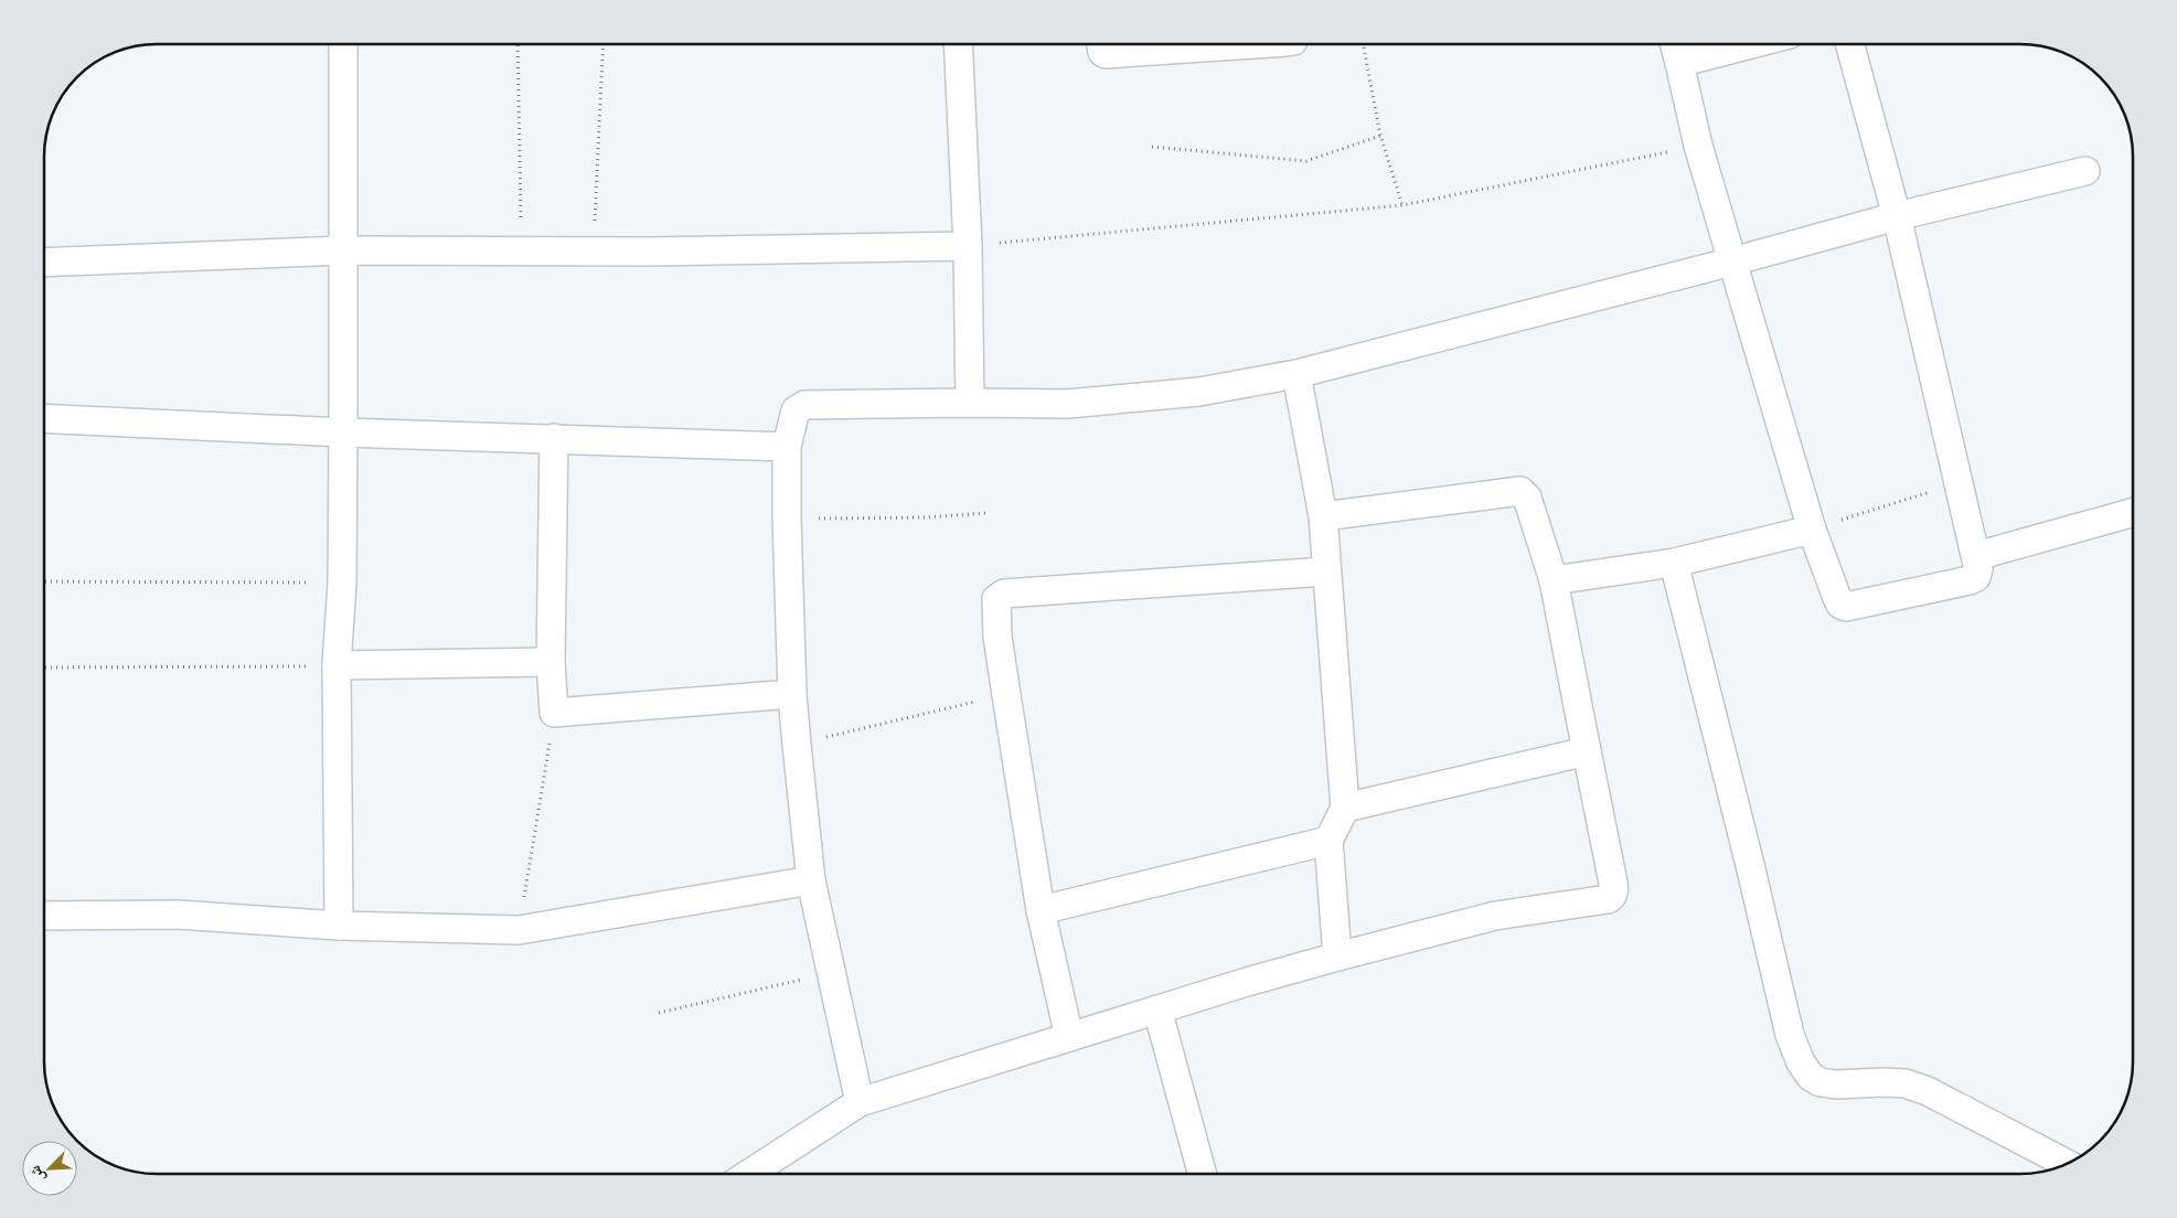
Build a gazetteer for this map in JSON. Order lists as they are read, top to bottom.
{
  "north": "bottom left"
}
